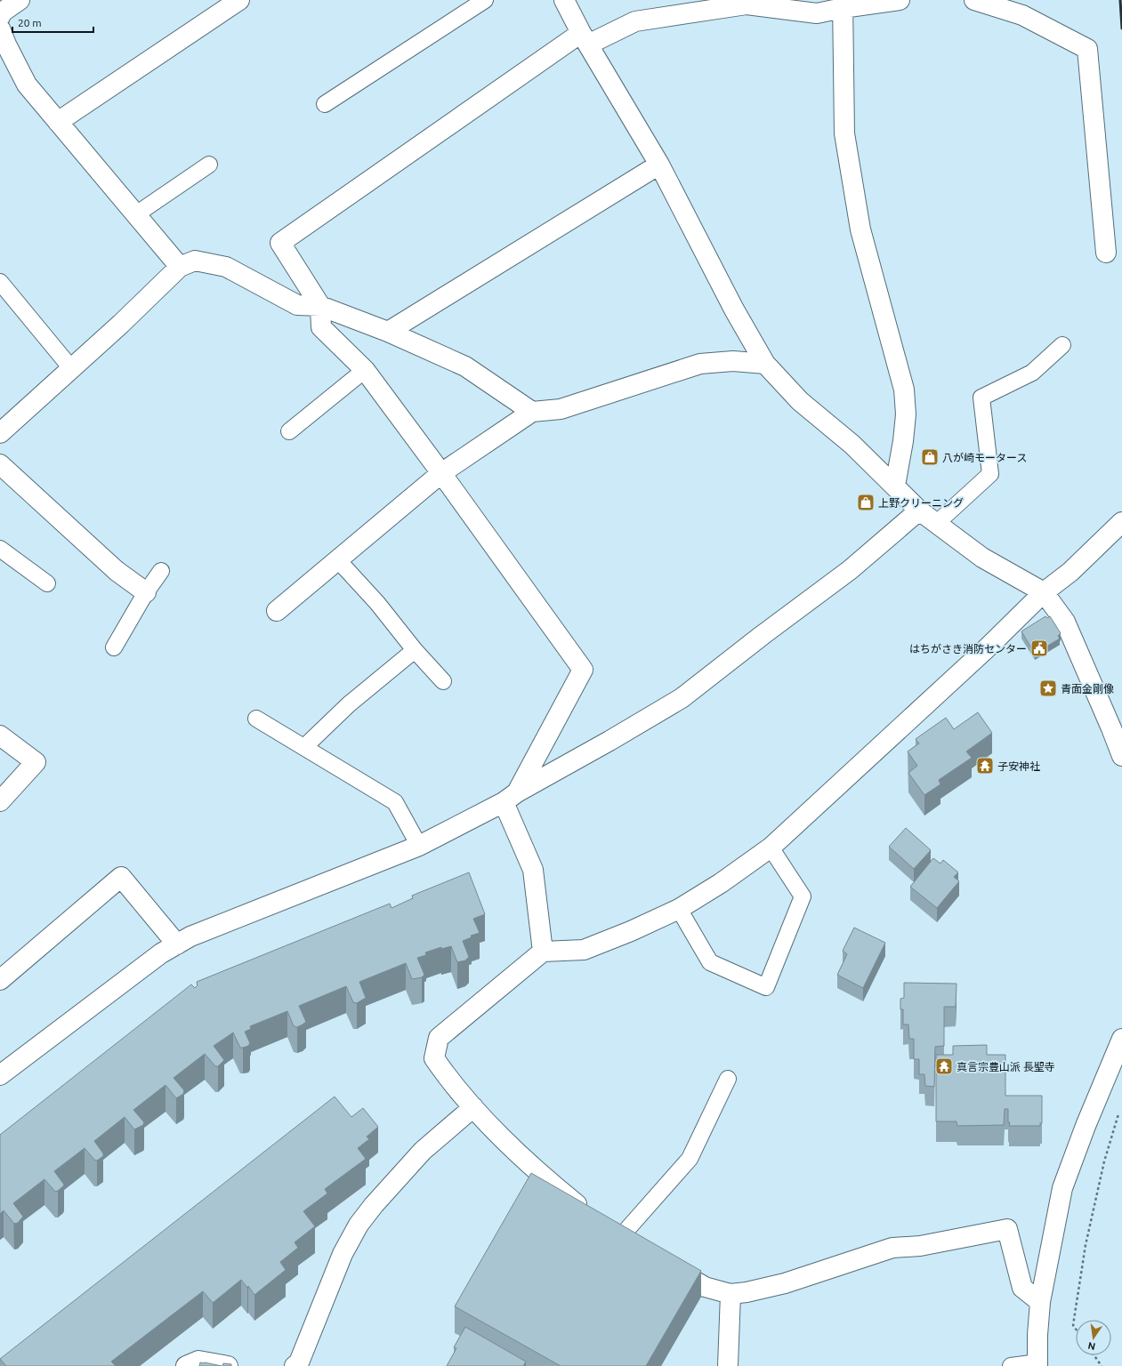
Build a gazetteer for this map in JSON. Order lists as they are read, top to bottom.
{
  "places": {
    "shop": ["八が崎モータース", "上野クリーニング"],
    "public building": ["はちがさき消防センター"],
    "place": ["青面金剛像"],
    "temple": ["子安神社", "真言宗豊山派 長聖寺"]
  },
  "scale_bar": "20 m",
  "north": "bottom"
}
